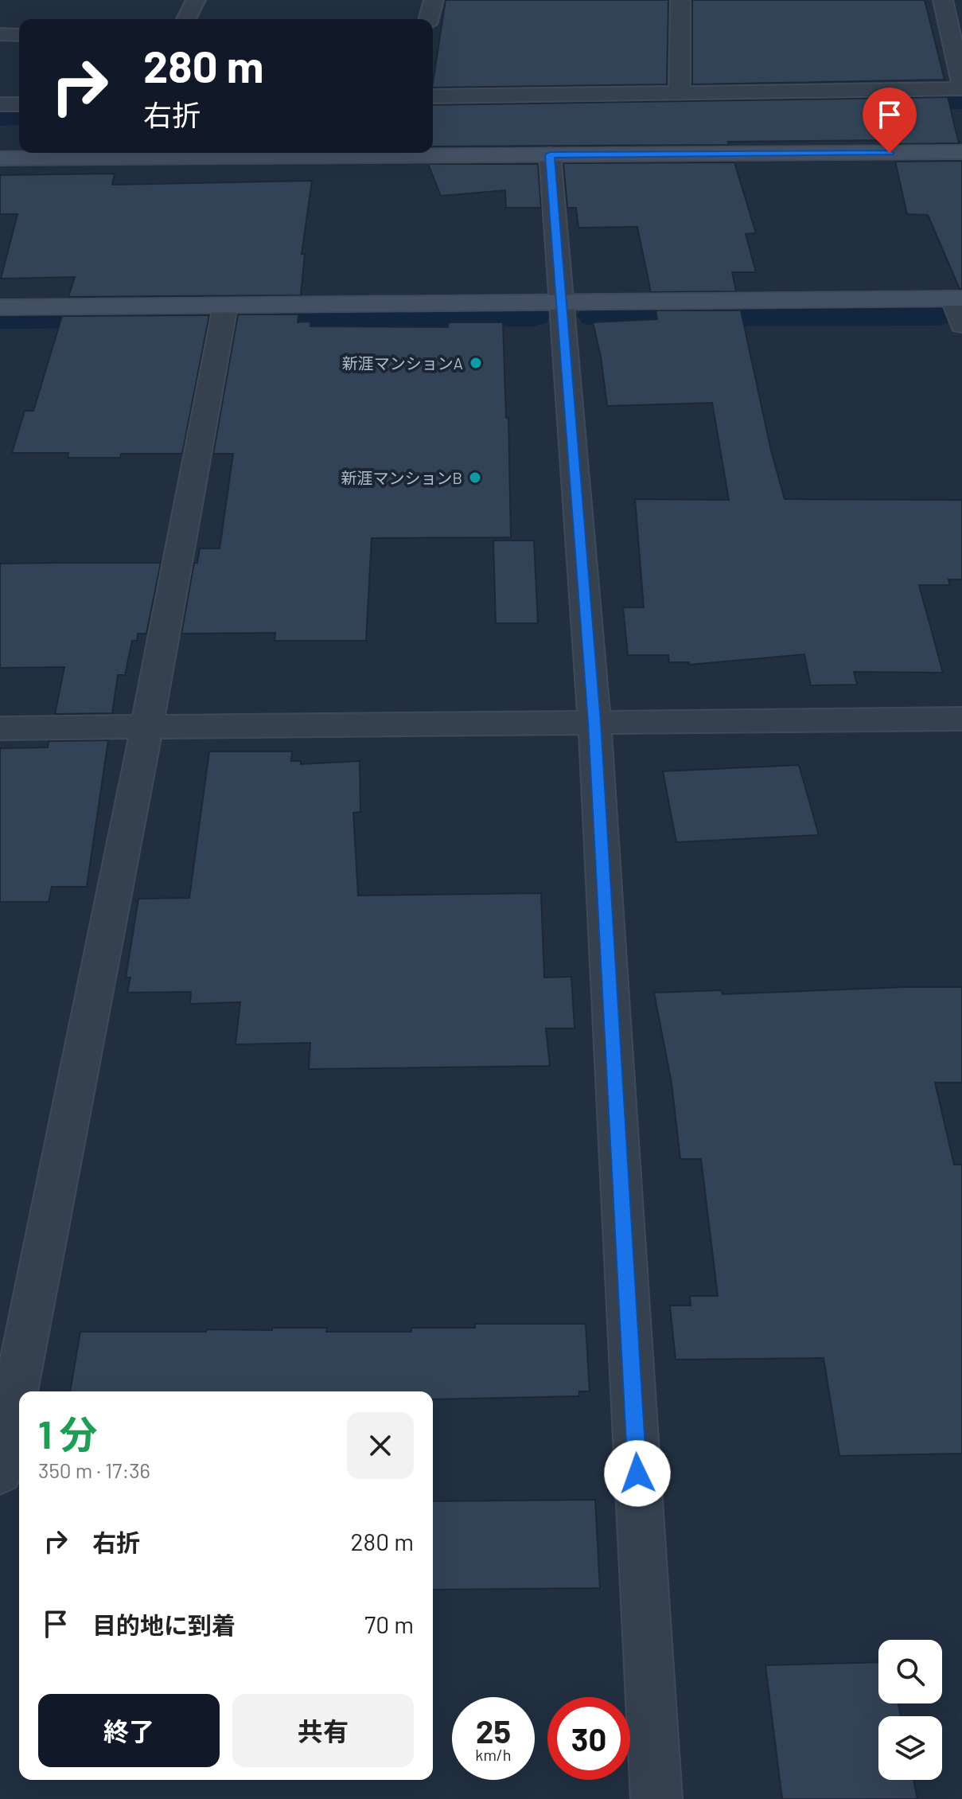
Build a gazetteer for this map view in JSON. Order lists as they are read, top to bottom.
{
  "places": ["新涯マンションA", "新涯マンションB"],
  "page": {
    "turn": ["280 m", "右折"],
    "heading": ["1 分", "350 m · 17:36"],
    "list": [
      {
        "name": "右折",
        "value": "280 m"
      },
      {
        "name": "目的地に到着",
        "value": "70 m"
      }
    ],
    "buttons": ["終了", "共有"],
    "speed": "25 km/h",
    "limit": "30"
  }
}
